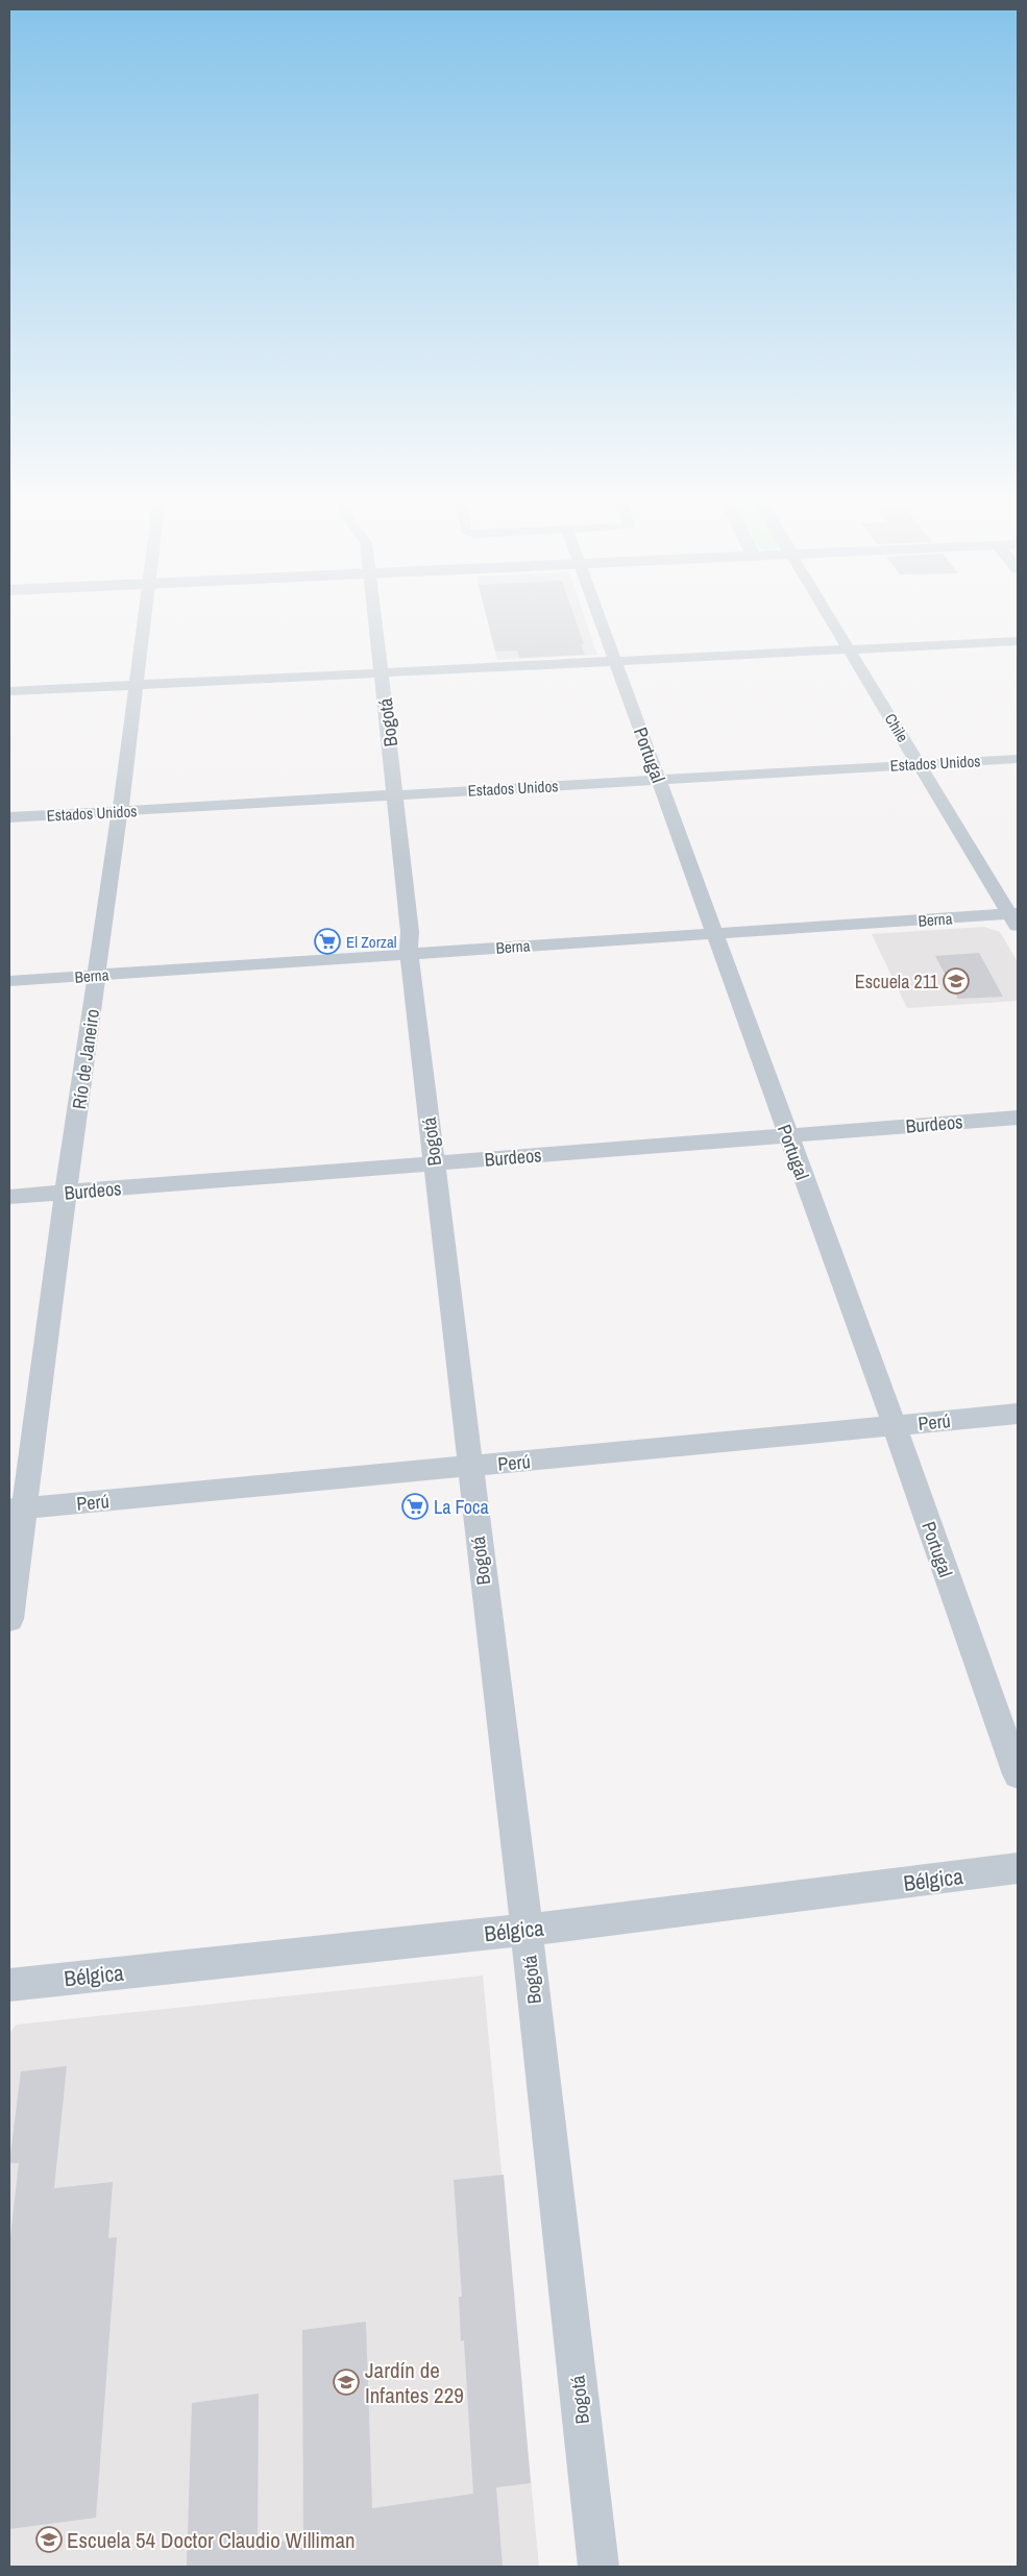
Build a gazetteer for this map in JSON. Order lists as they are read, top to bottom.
{
  "streets": {
    "street": [
      "Bogotá",
      "Chile",
      "Portugal",
      "Estados Unidos",
      "Berna",
      "Río de Janeiro",
      "Burdeos",
      "Perú",
      "Bélgica"
    ]
  },
  "crossings": [
    ["Bogotá", "Estados Unidos"],
    ["Bogotá", "Berna"],
    ["Bogotá", "Burdeos"],
    ["Bogotá", "Perú"],
    ["Bogotá", "Bélgica"],
    ["Chile", "Estados Unidos"],
    ["Chile", "Berna"],
    ["Portugal", "Estados Unidos"],
    ["Portugal", "Berna"],
    ["Portugal", "Burdeos"],
    ["Portugal", "Perú"],
    ["Estados Unidos", "Río de Janeiro"],
    ["Berna", "Río de Janeiro"],
    ["Río de Janeiro", "Burdeos"],
    ["Río de Janeiro", "Perú"]
  ],
  "places": {
    "supermarket": ["El Zorzal", "La Foca"],
    "school or university": ["Escuela 211", "Jardín de Infantes 229", "Escuela 54 Doctor Claudio Williman"]
  }
}
